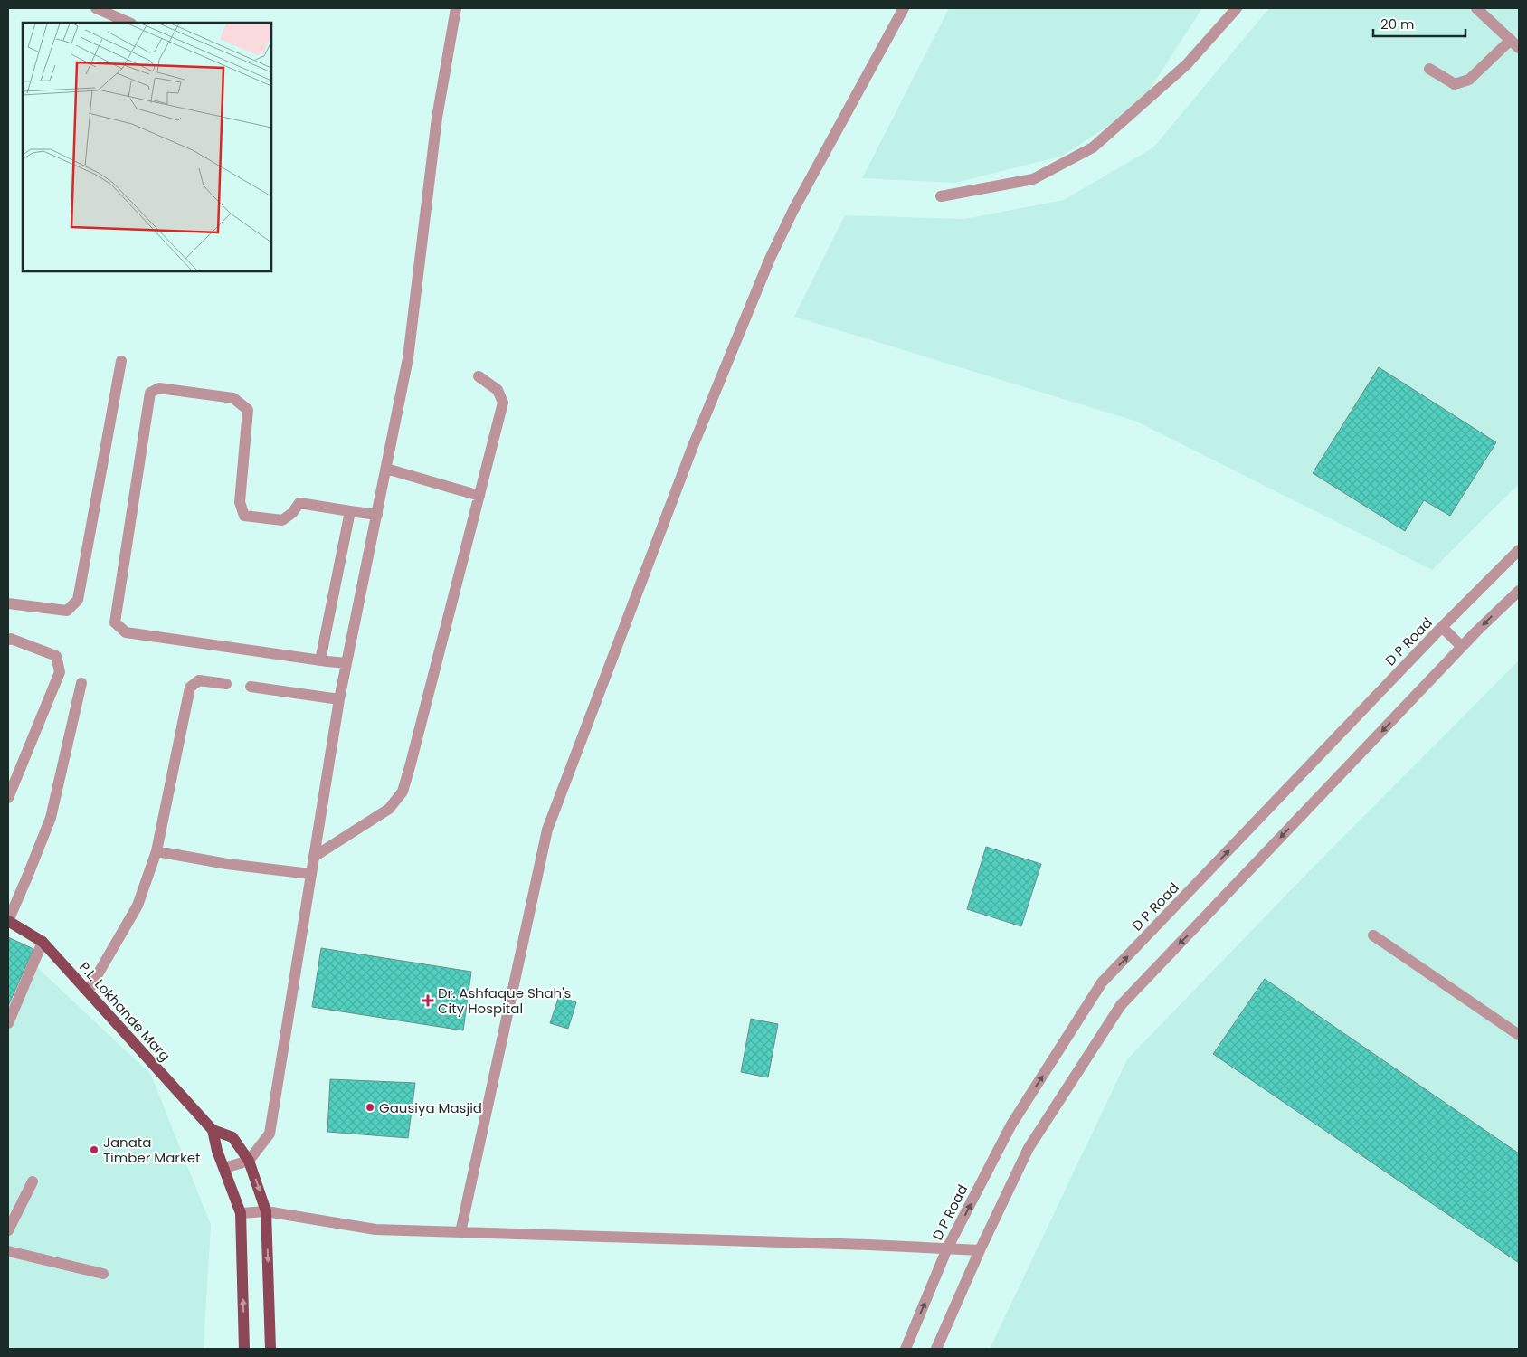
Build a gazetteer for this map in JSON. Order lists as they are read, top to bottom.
{
  "streets": {
    "main road": ["P.L. Lokhande Marg"],
    "street": ["D P Road"]
  },
  "places": {
    "health": ["Dr. Ashfaque Shah's City Hospital"],
    "other": ["Gausiya Masjid", "Janata Timber Market"]
  },
  "scale_bar": "20 m"
}
